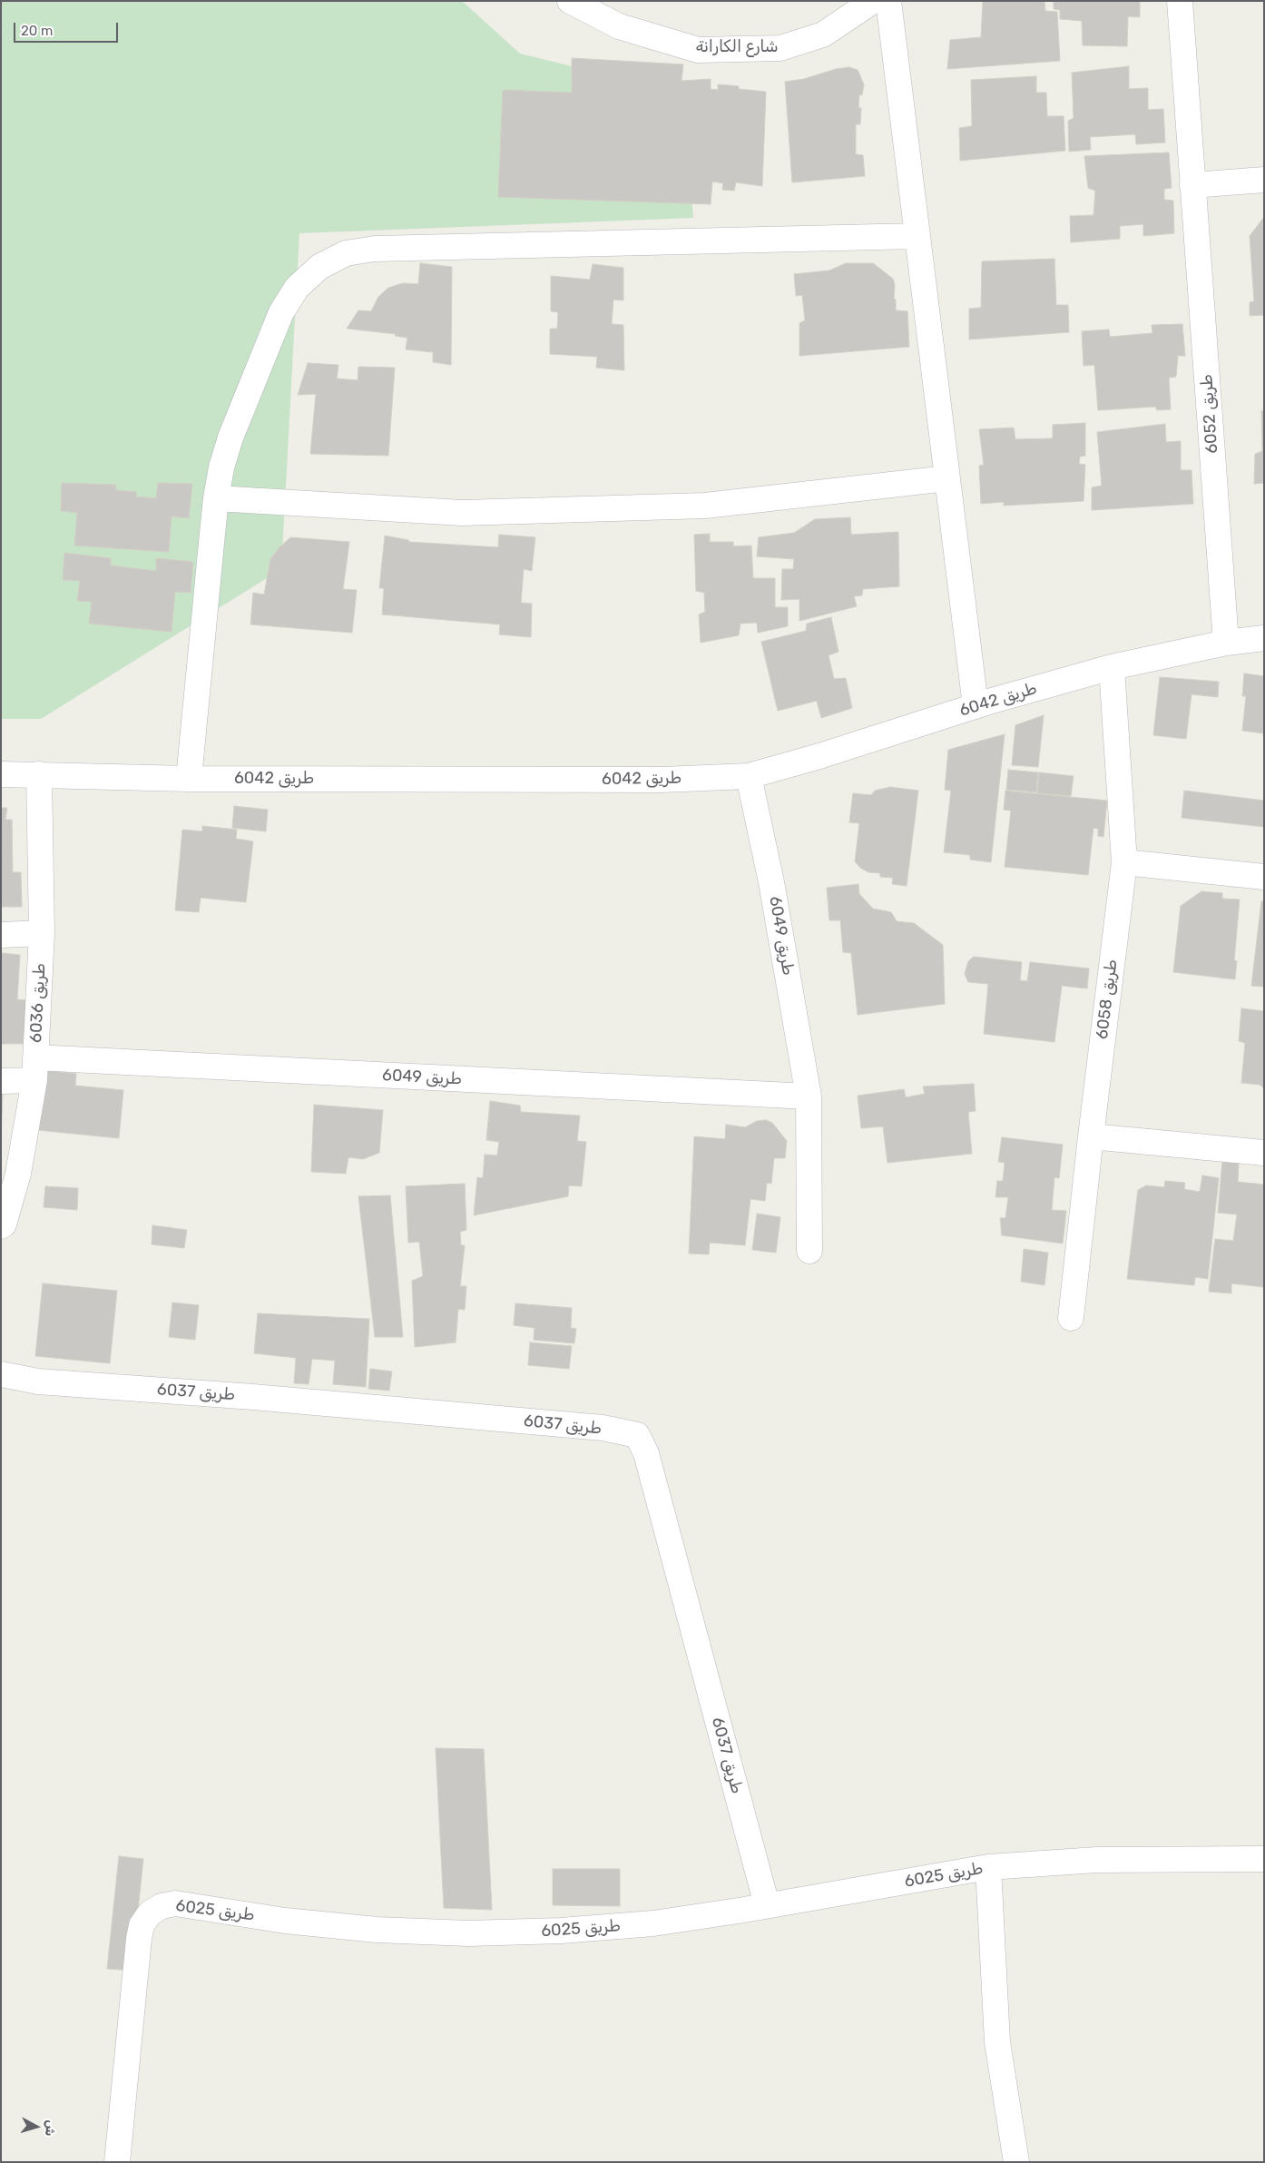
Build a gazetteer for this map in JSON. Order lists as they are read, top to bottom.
{
  "streets": {
    "street": [
      "شارع الكارانة",
      "طريق 6052",
      "طريق 6042",
      "طريق 6049",
      "طريق 6058",
      "طريق 6036",
      "طريق 6037",
      "طريق 6025"
    ]
  },
  "crossings": [
    ["طريق 6052", "طريق 6042"],
    ["طريق 6042", "طريق 6049"],
    ["طريق 6042", "طريق 6058"],
    ["طريق 6042", "طريق 6036"],
    ["طريق 6049", "طريق 6036"],
    ["طريق 6037", "طريق 6025"]
  ],
  "scale_bar": "20 m",
  "north": "right"
}
